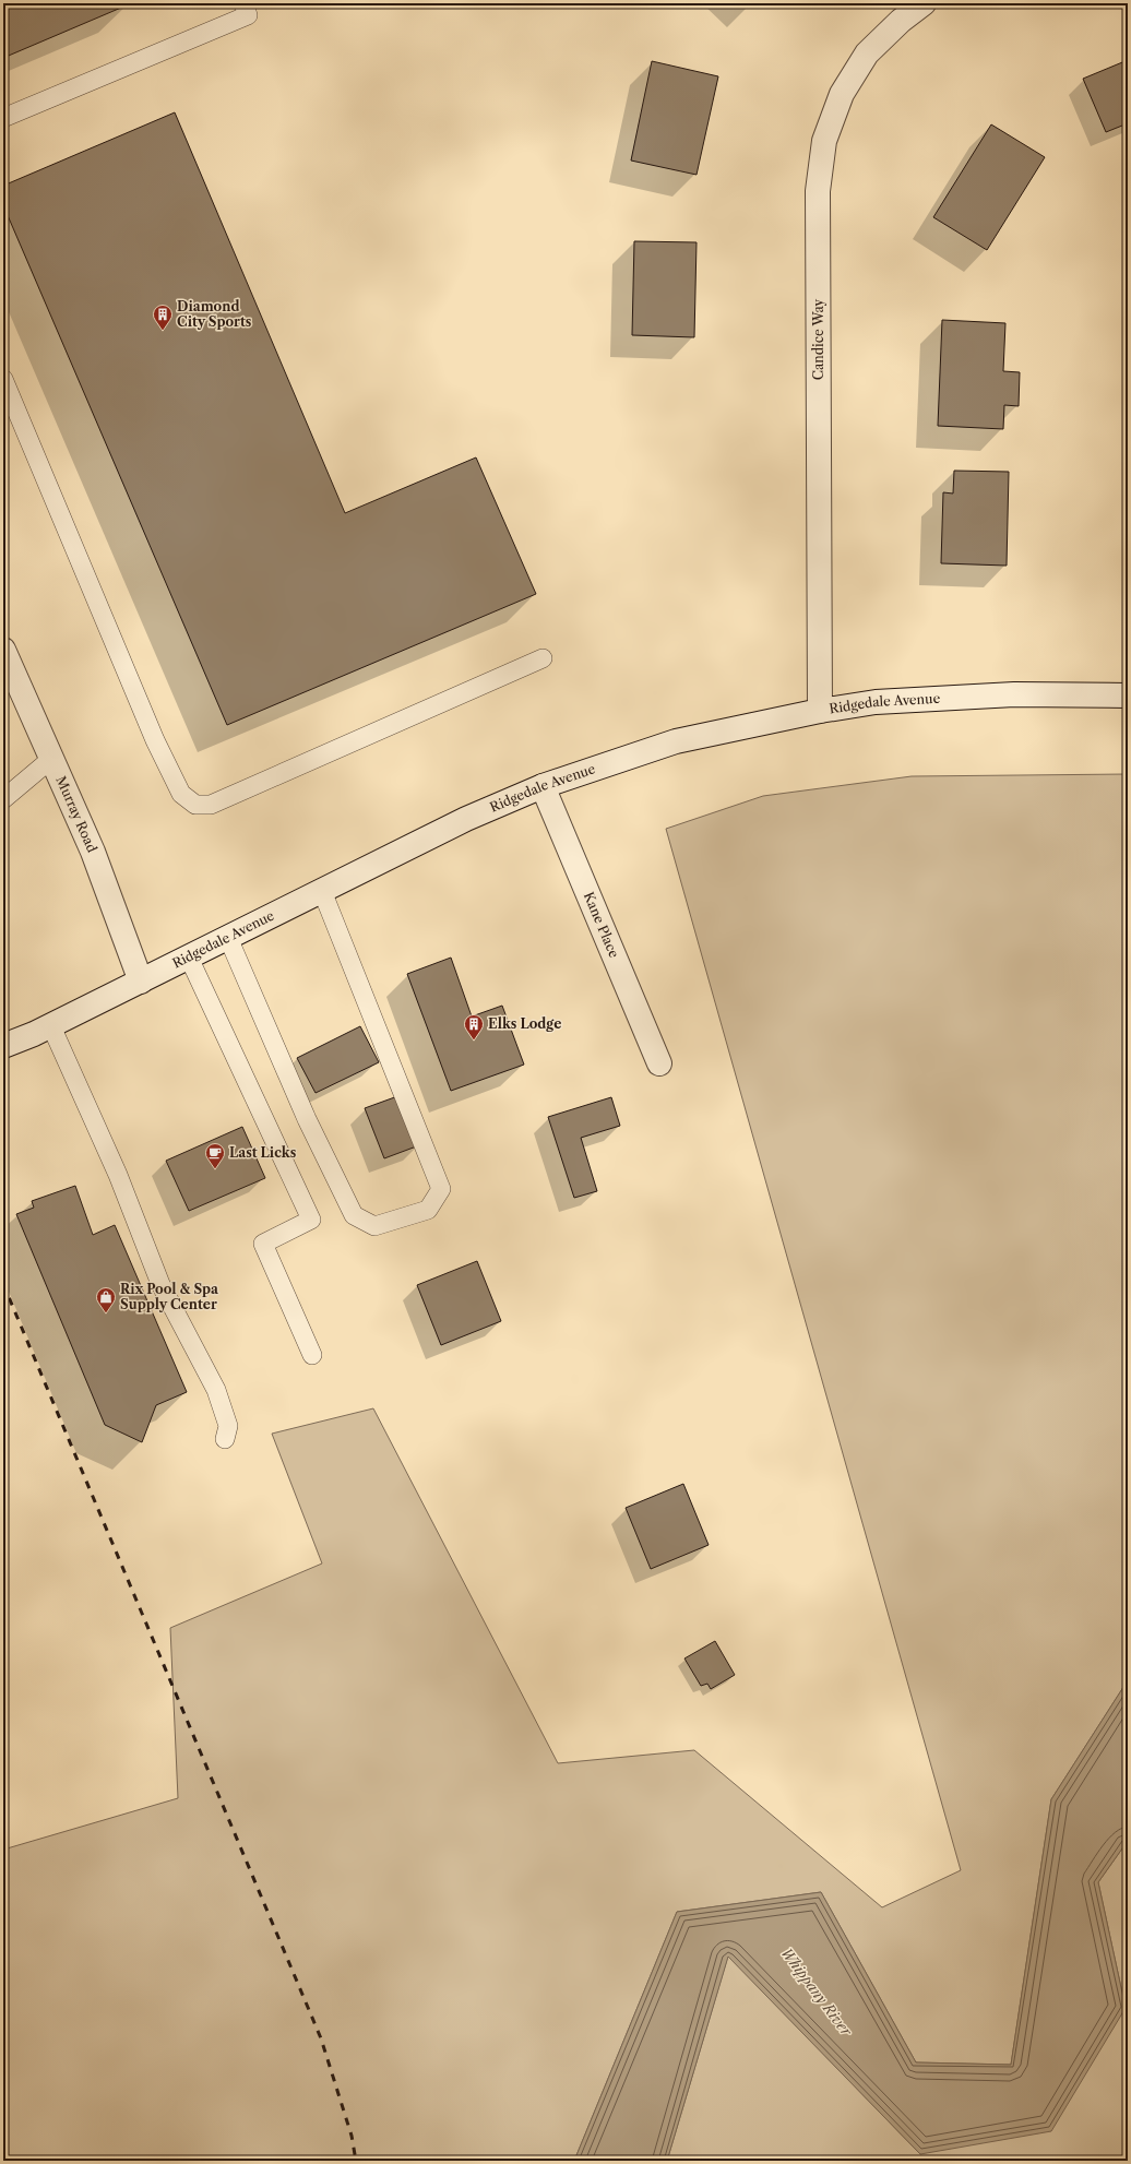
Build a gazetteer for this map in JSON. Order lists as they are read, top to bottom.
{
  "streets": {
    "street": [
      "Candice Way",
      "Ridgedale Avenue",
      "Murray Road",
      "Kane Place"
    ]
  },
  "crossings": [
    ["Candice Way", "Ridgedale Avenue"],
    ["Ridgedale Avenue", "Murray Road"],
    ["Ridgedale Avenue", "Kane Place"]
  ],
  "water": ["Whippany River"],
  "places": {
    "building": ["Diamond City Sports", "Elks Lodge"],
    "cafe": ["Last Licks"],
    "shop": ["Rix Pool & Spa Supply Center"]
  }
}
